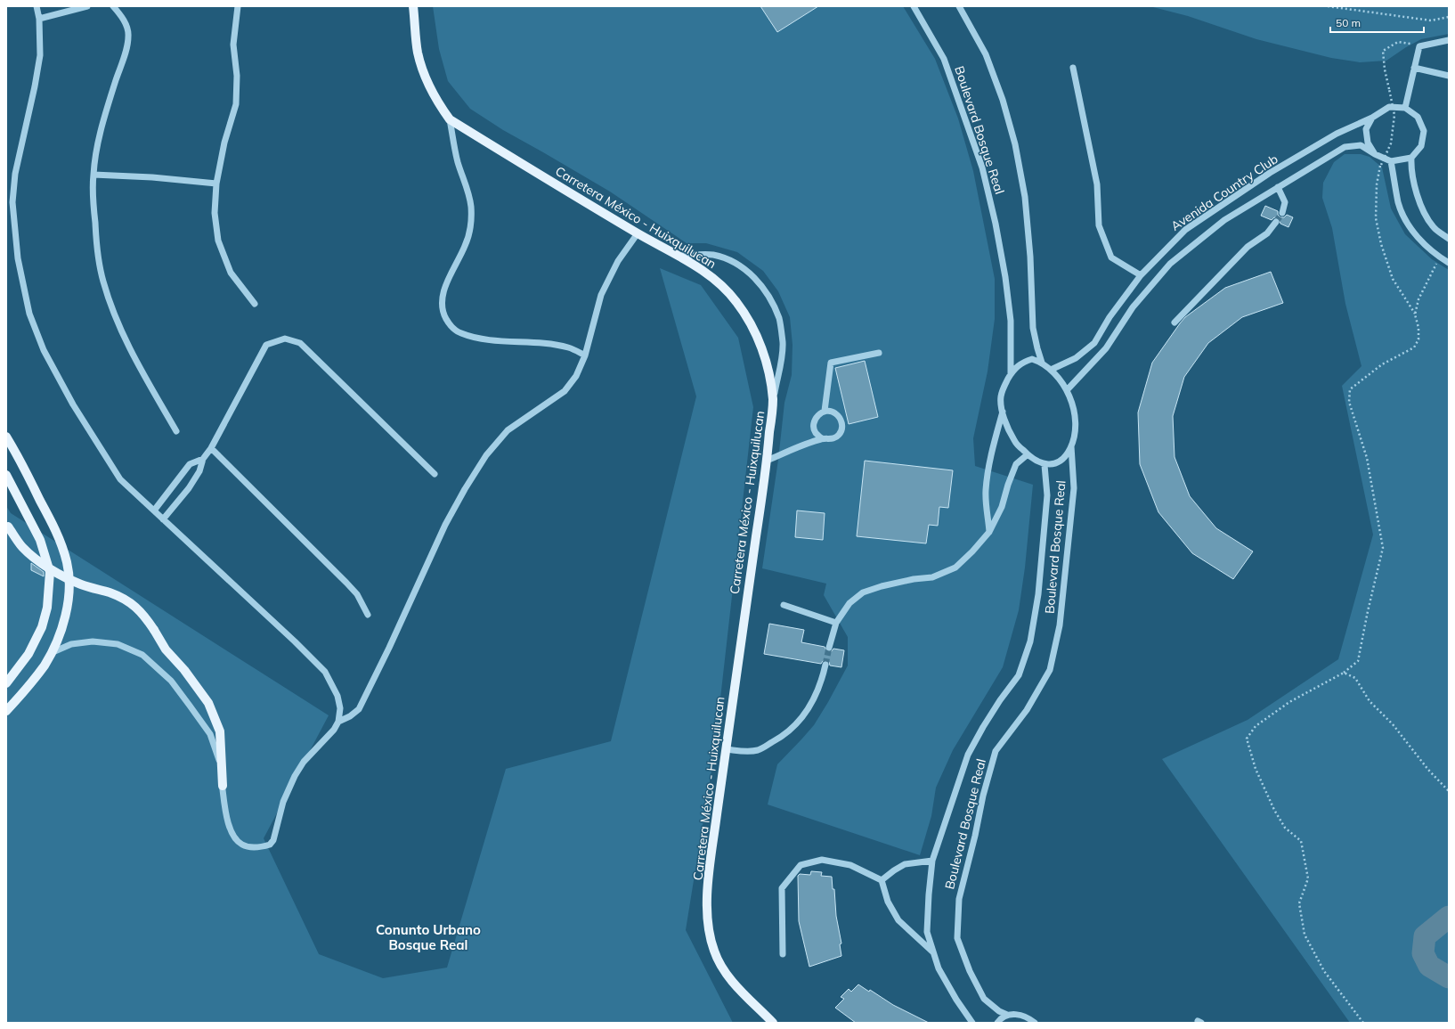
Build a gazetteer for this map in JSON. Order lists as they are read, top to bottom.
{
  "streets": {
    "main road": ["Carretera México - Huixquilucan"],
    "street": ["Boulevard Bosque Real", "Avenida Country Club"]
  },
  "crossings": [
    ["Boulevard Bosque Real", "Avenida Country Club"]
  ],
  "districts": ["Conunto Urbano Bosque Real"],
  "scale_bar": "50 m"
}
